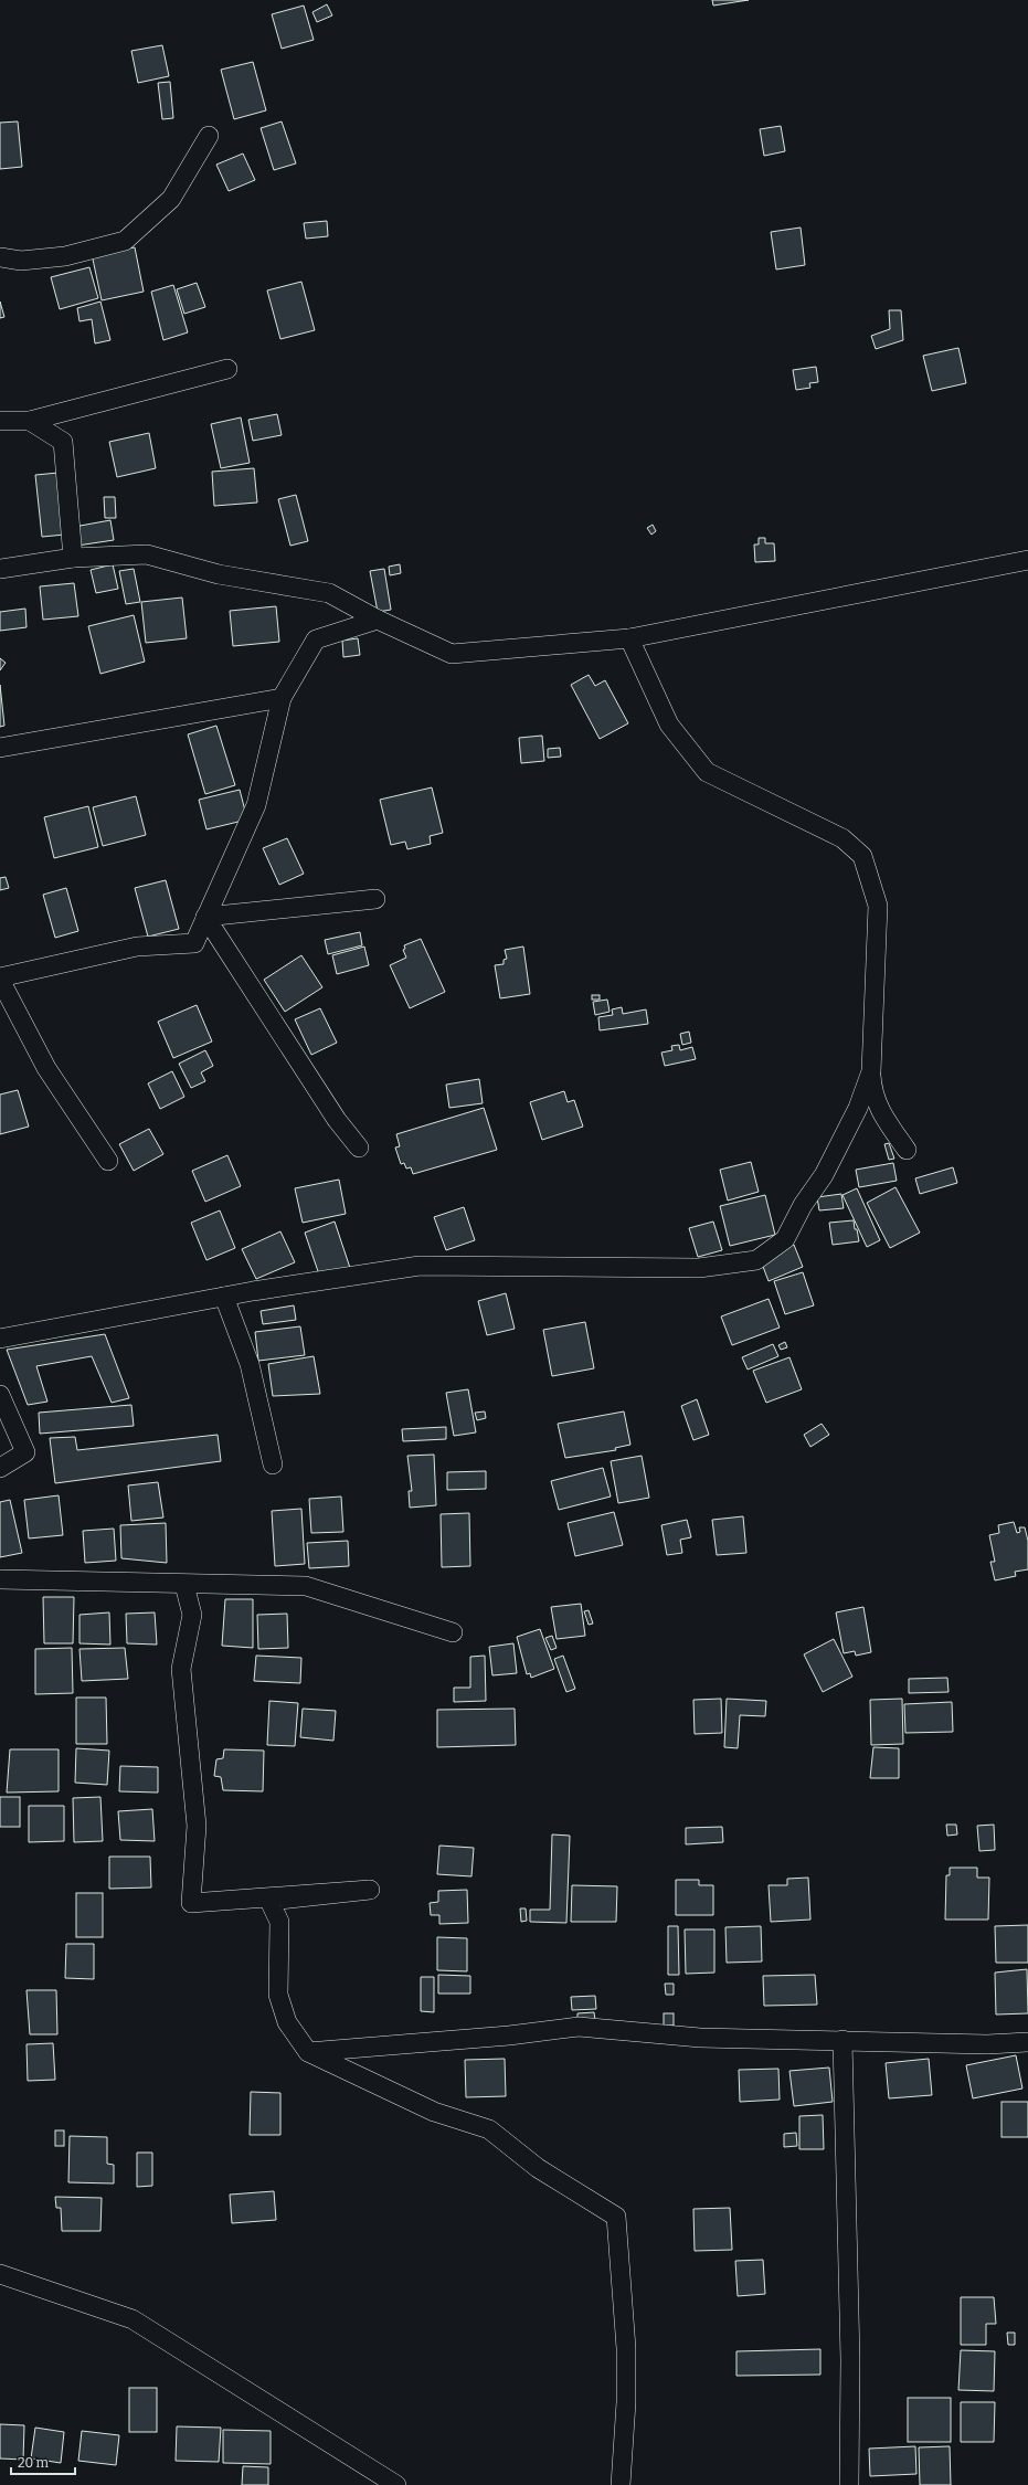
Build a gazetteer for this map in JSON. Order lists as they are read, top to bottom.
{
  "scale_bar": "20 m"
}
